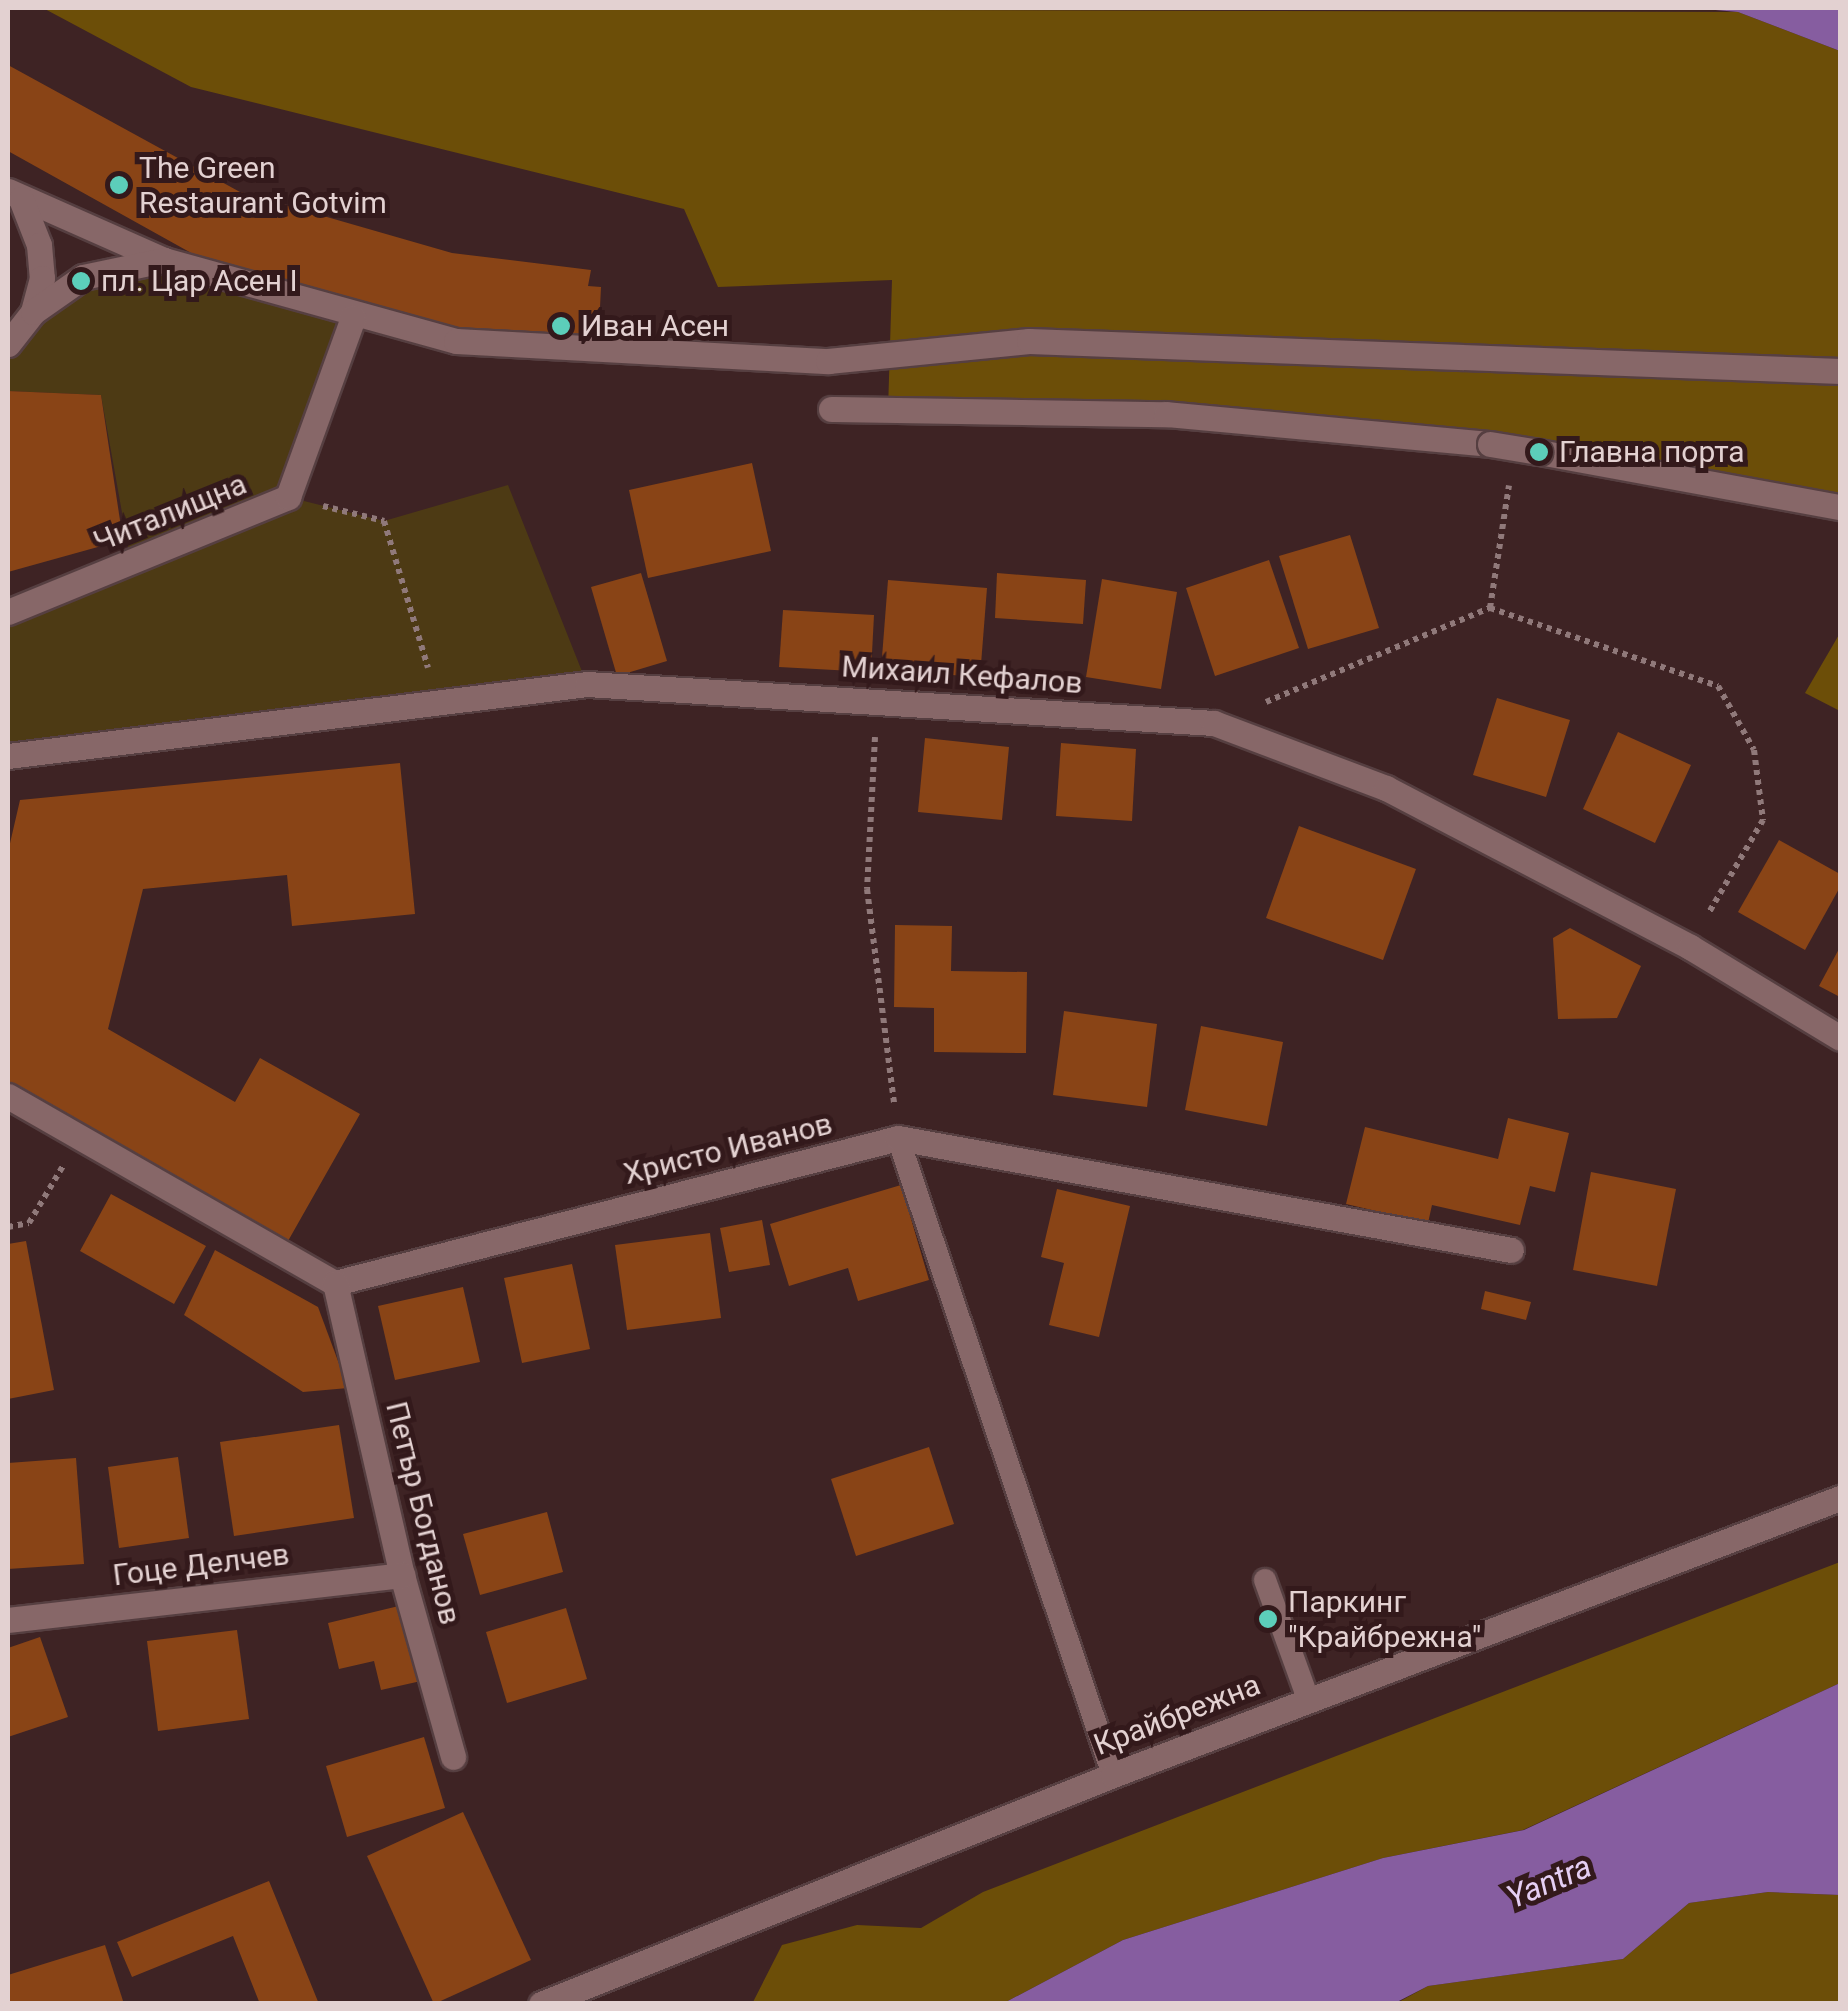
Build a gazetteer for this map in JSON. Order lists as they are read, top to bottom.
{
  "streets": {
    "street": [
      "Читалищна",
      "Михаил Кефалов",
      "Христо Иванов",
      "Петър Богданов",
      "Гоце Делчев",
      "Крайбрежна"
    ]
  },
  "crossings": [
    ["Христо Иванов", "Петър Богданов"],
    ["Петър Богданов", "Гоце Делчев"]
  ],
  "water": ["Yantra"],
  "places": [
    "The Green Restaurant Gotvim",
    "пл. Цар Асен I",
    "Иван Асен",
    "Главна порта",
    "Паркинг \"Крайбрежна\""
  ]
}
